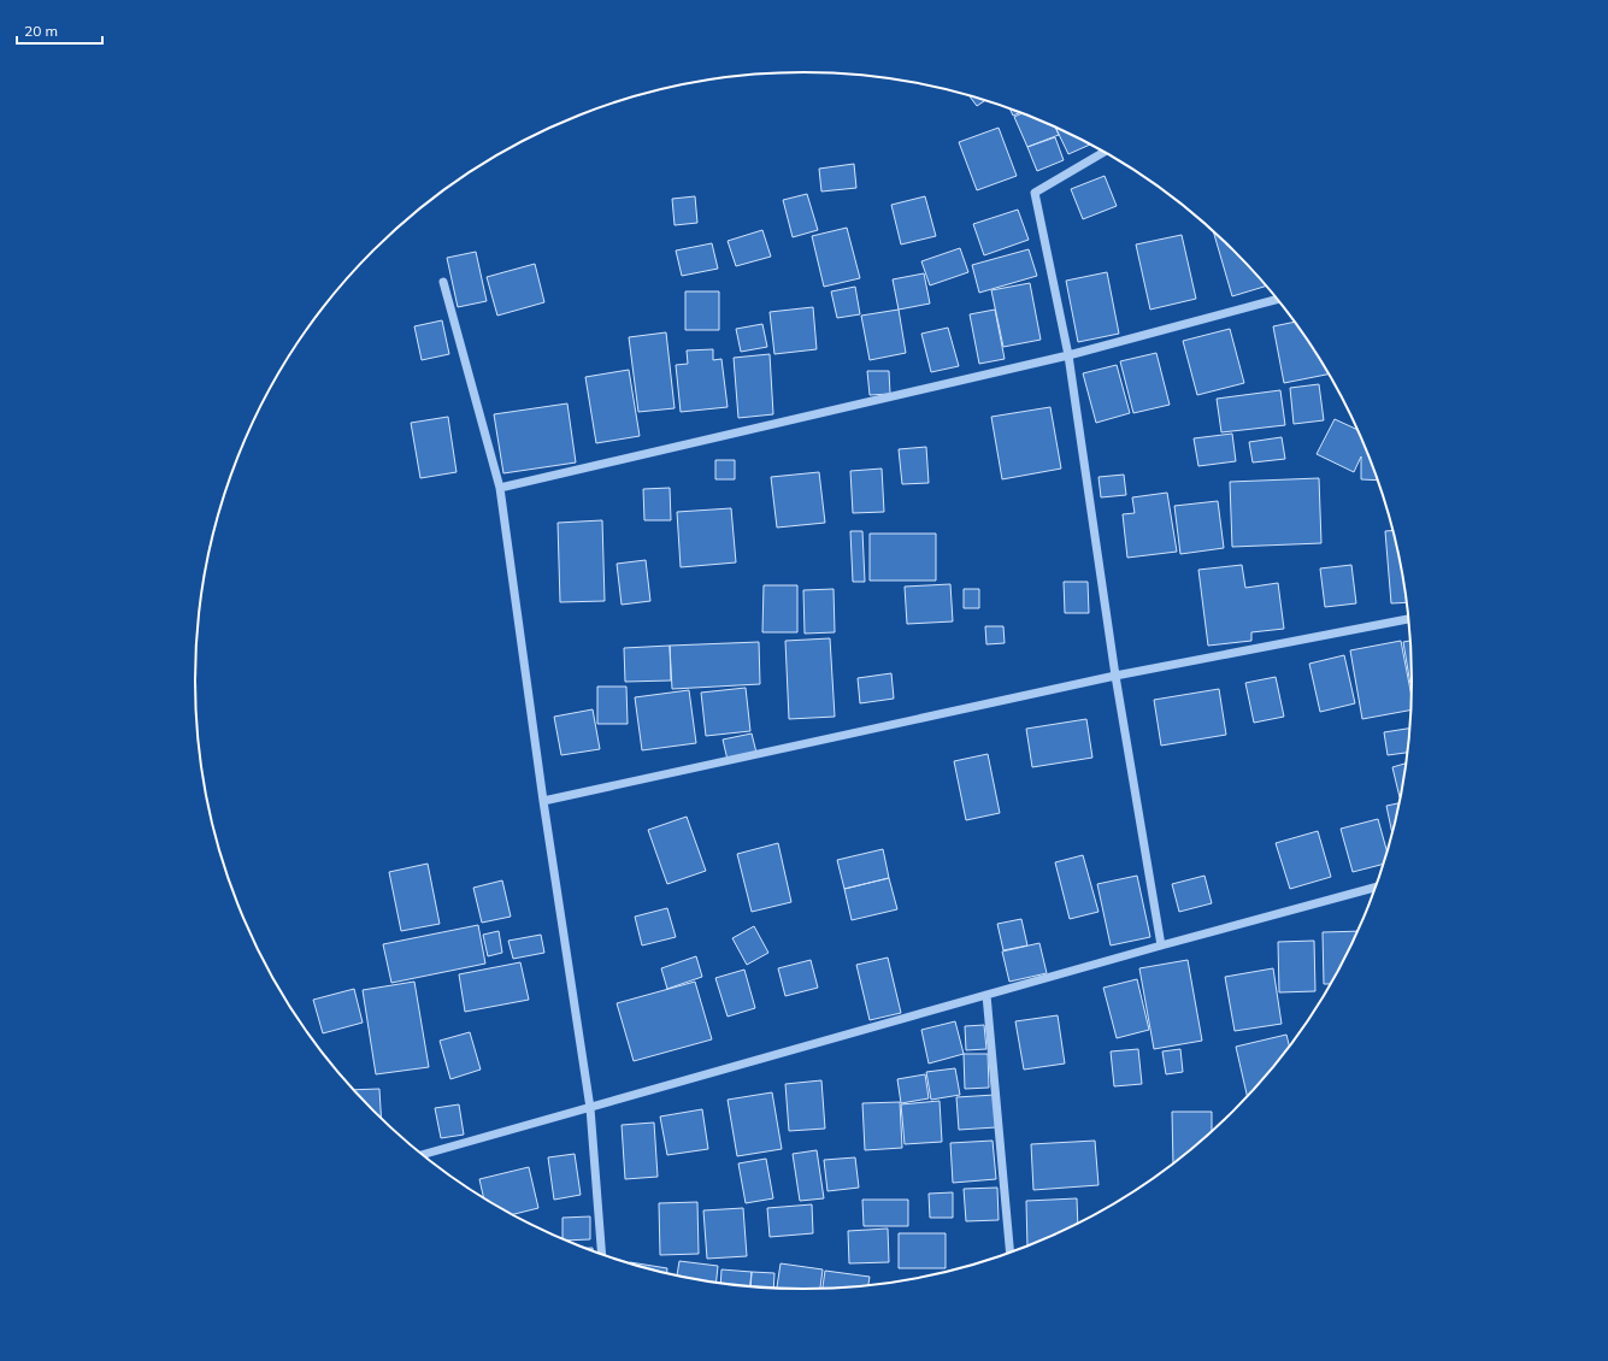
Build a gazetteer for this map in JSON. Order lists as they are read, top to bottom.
{
  "scale_bar": "20 m"
}
